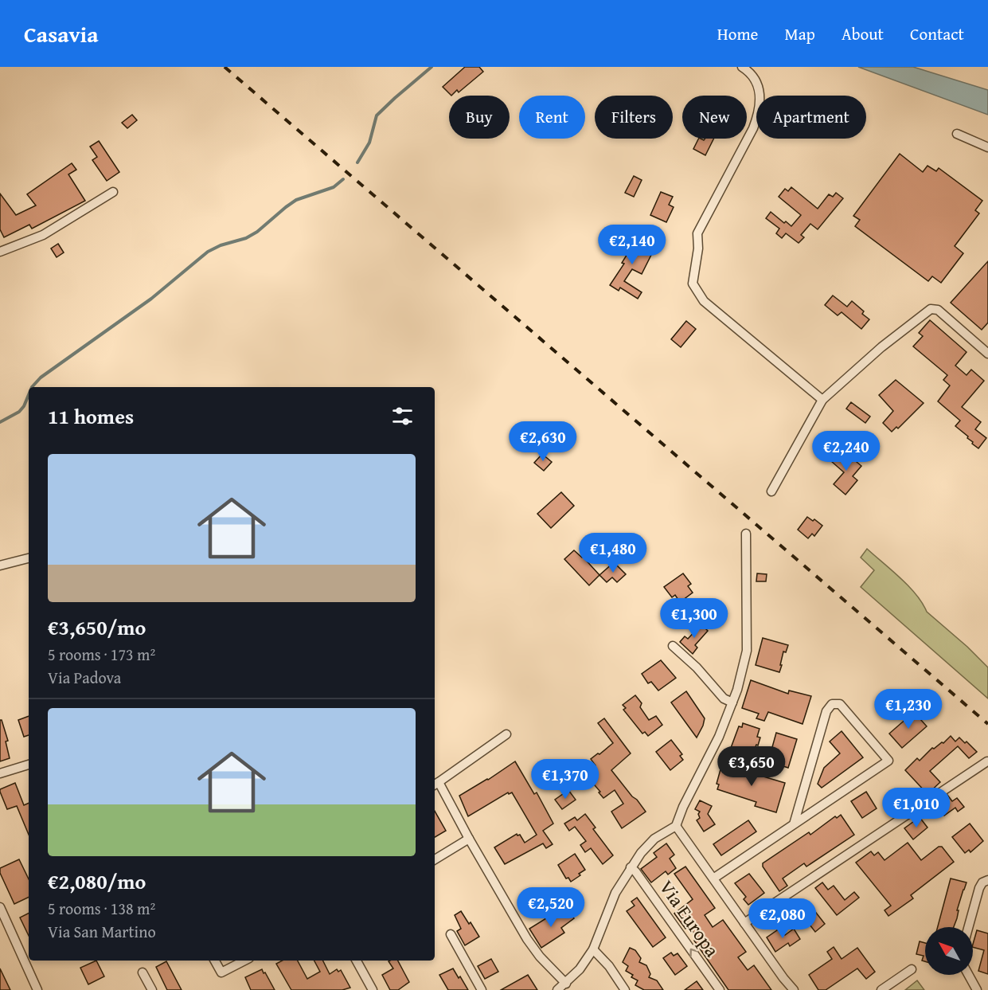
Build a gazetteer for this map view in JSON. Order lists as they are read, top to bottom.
{
  "streets": {
    "street": ["Via Europa"]
  },
  "north": "top left",
  "page": {
    "header": "Casavia",
    "nav": [
      "Home",
      "Map",
      "About",
      "Contact"
    ],
    "chip": [
      "Buy",
      "Rent",
      "Filters",
      "New",
      "Apartment"
    ],
    "price": [
      "€2,140",
      "€2,630",
      "€2,240",
      "€1,480",
      "€1,300",
      "€1,230",
      "€3,650",
      "€1,370",
      "€1,010",
      "€2,520",
      "€2,080"
    ],
    "heading": "11 homes",
    "list": [
      {
        "name": "€3,650/mo",
        "note": "5 rooms · 173 m² · Via Padova"
      },
      {
        "name": "€2,080/mo",
        "note": "5 rooms · 138 m² · Via San Martino"
      }
    ]
  }
}
